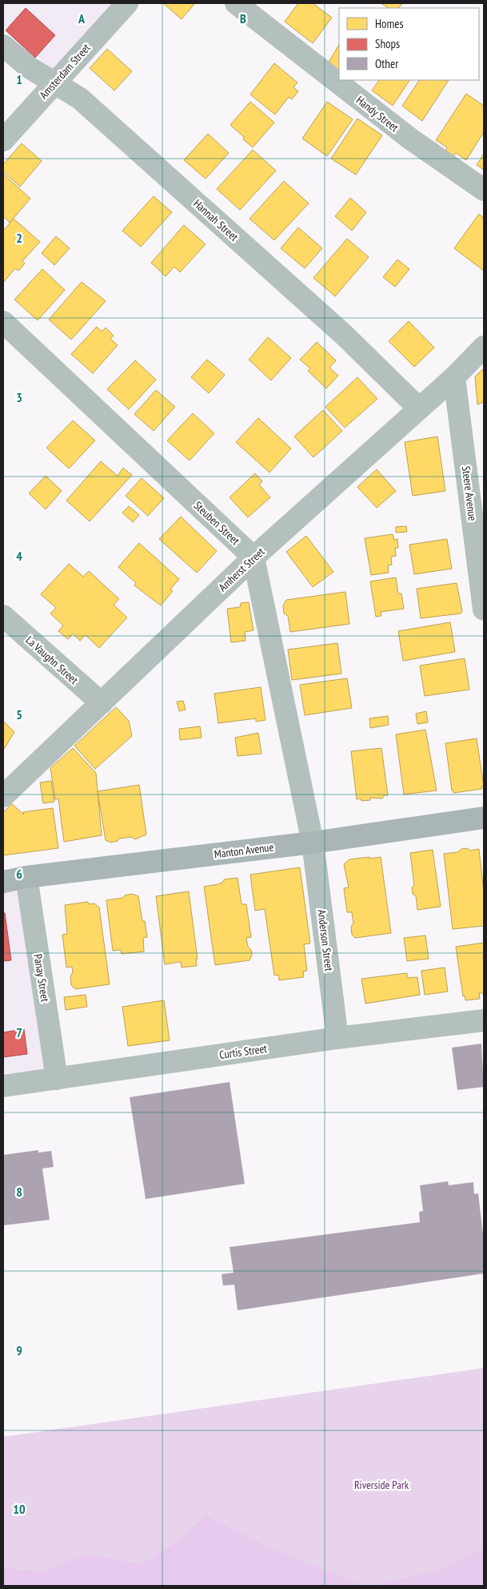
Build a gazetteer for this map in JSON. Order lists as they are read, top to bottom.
{
  "streets": {
    "main road": ["Manton Avenue"],
    "street": [
      "Amsterdam Street",
      "Handy Street",
      "Hannah Street",
      "Steere Avenue",
      "Steuben Street",
      "Amherst Street",
      "La Vaughn Street",
      "Anderson Street",
      "Panay Street",
      "Curtis Street"
    ]
  },
  "crossings": [
    ["Amsterdam Street", "Hannah Street"],
    ["Hannah Street", "Amherst Street"],
    ["Steere Avenue", "Amherst Street"],
    ["Steuben Street", "Amherst Street"],
    ["Amherst Street", "La Vaughn Street"],
    ["Manton Avenue", "Anderson Street"],
    ["Manton Avenue", "Panay Street"],
    ["Anderson Street", "Curtis Street"],
    ["Panay Street", "Curtis Street"]
  ],
  "parks": ["Riverside Park"],
  "legend": ["Homes", "Shops", "Other"],
  "grid": {
    "columns": ["A", "B"],
    "rows": [
      "1",
      "2",
      "3",
      "4",
      "5",
      "6",
      "7",
      "8",
      "9",
      "10"
    ]
  }
}
